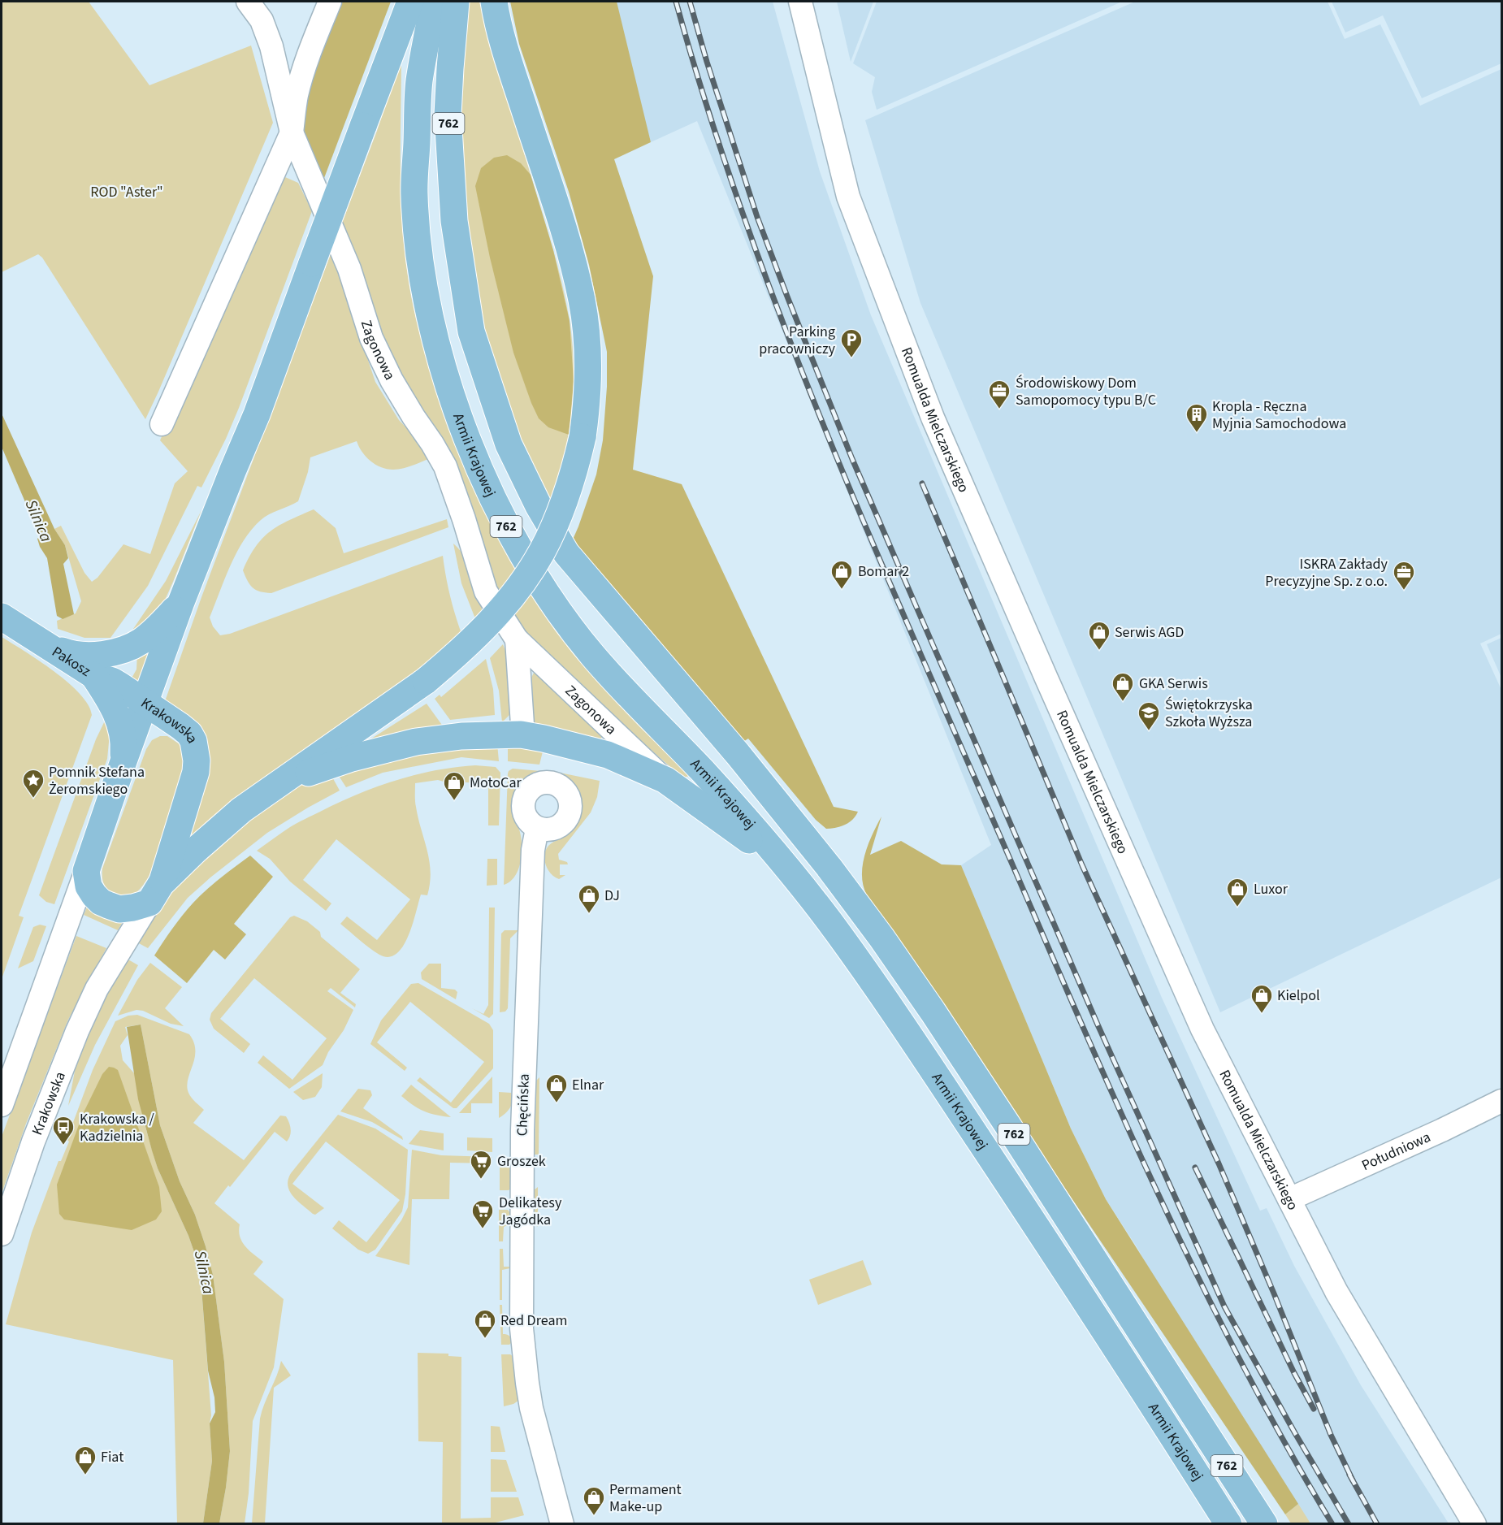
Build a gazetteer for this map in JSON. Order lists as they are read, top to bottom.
{
  "streets": {
    "main road": [
      "762",
      "Armii Krajowej",
      "Pakosz",
      "Krakowska"
    ],
    "street": [
      "Zagonowa",
      "Romualda Mielczarskiego",
      "Chęcińska",
      "Południowa"
    ]
  },
  "crossings": [
    ["Romualda Mielczarskiego", "Południowa"],
    ["Pakosz", "Krakowska"]
  ],
  "water": ["Silnica"],
  "parks": ["ROD \"Aster\""],
  "places": {
    "parking": ["Parking pracowniczy"],
    "office": ["Środowiskowy Dom Samopomocy typu B/C", "ISKRA Zakłady Precyzyjne Sp. z o.o."],
    "building": ["Kropla - Ręczna Myjnia Samochodowa"],
    "shop": [
      "Bomar 2",
      "Serwis AGD",
      "GKA Serwis",
      "MotoCar",
      "Luxor",
      "DJ",
      "Kielpol",
      "Elnar",
      "Red Dream",
      "Fiat",
      "Permament Make-up"
    ],
    "school or university": ["Świętokrzyska Szkoła Wyższa"],
    "place": ["Pomnik Stefana Żeromskiego"],
    "bus stop": ["Krakowska / Kadzielnia"],
    "supermarket": ["Groszek", "Delikatesy Jagódka"]
  }
}
